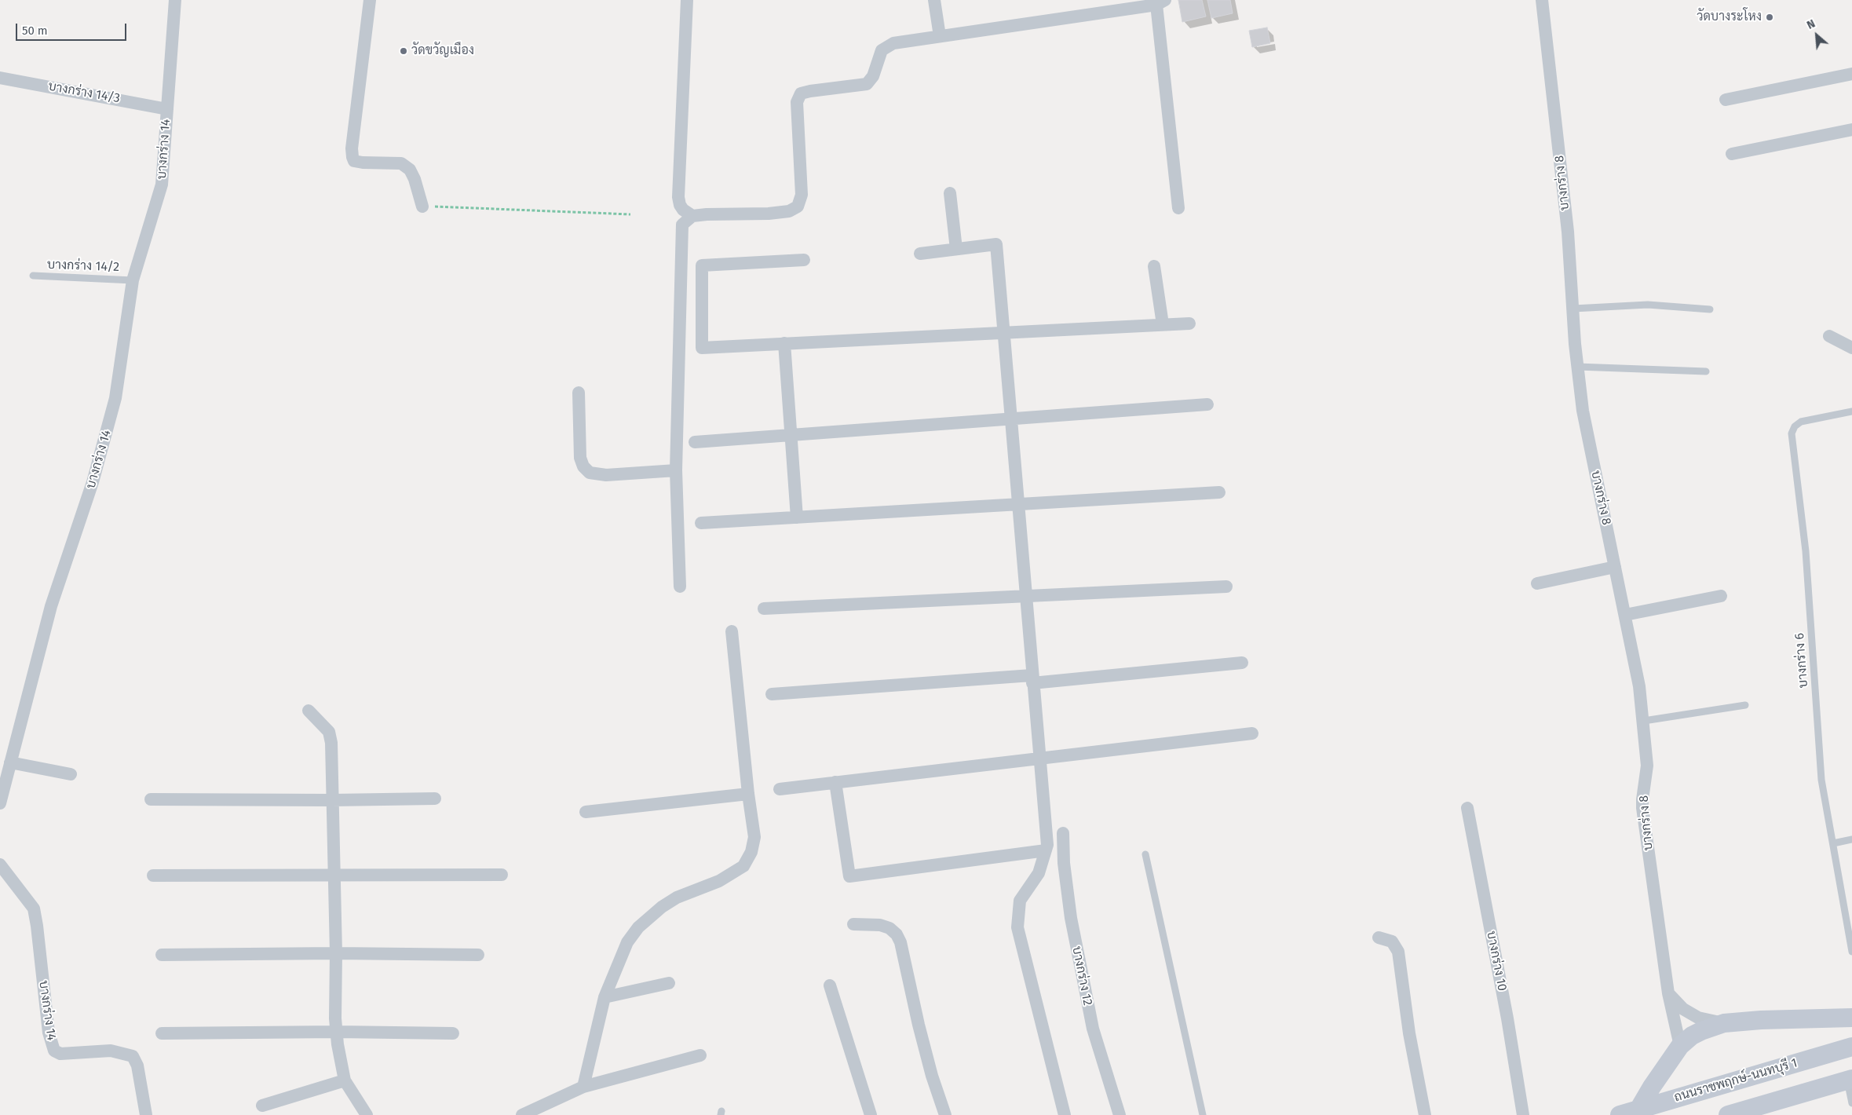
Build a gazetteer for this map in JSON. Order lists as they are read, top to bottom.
{
  "streets": {
    "main road": ["ถนนราชพฤกษ์-นนทบุรี 1"],
    "street": [
      "บางกร่าง 14/3",
      "บางกร่าง 14",
      "บางกร่าง 8",
      "บางกร่าง 10",
      "บางกร่าง 12"
    ],
    "lane": ["บางกร่าง 14/2", "บางกร่าง 6"]
  },
  "crossings": [
    ["บางกร่าง 14/3", "บางกร่าง 14"],
    ["บางกร่าง 14", "บางกร่าง 14/2"]
  ],
  "places": ["วัดบางระโหง", "วัดขวัญเมือง"],
  "scale_bar": "50 m",
  "north": "top left"
}
